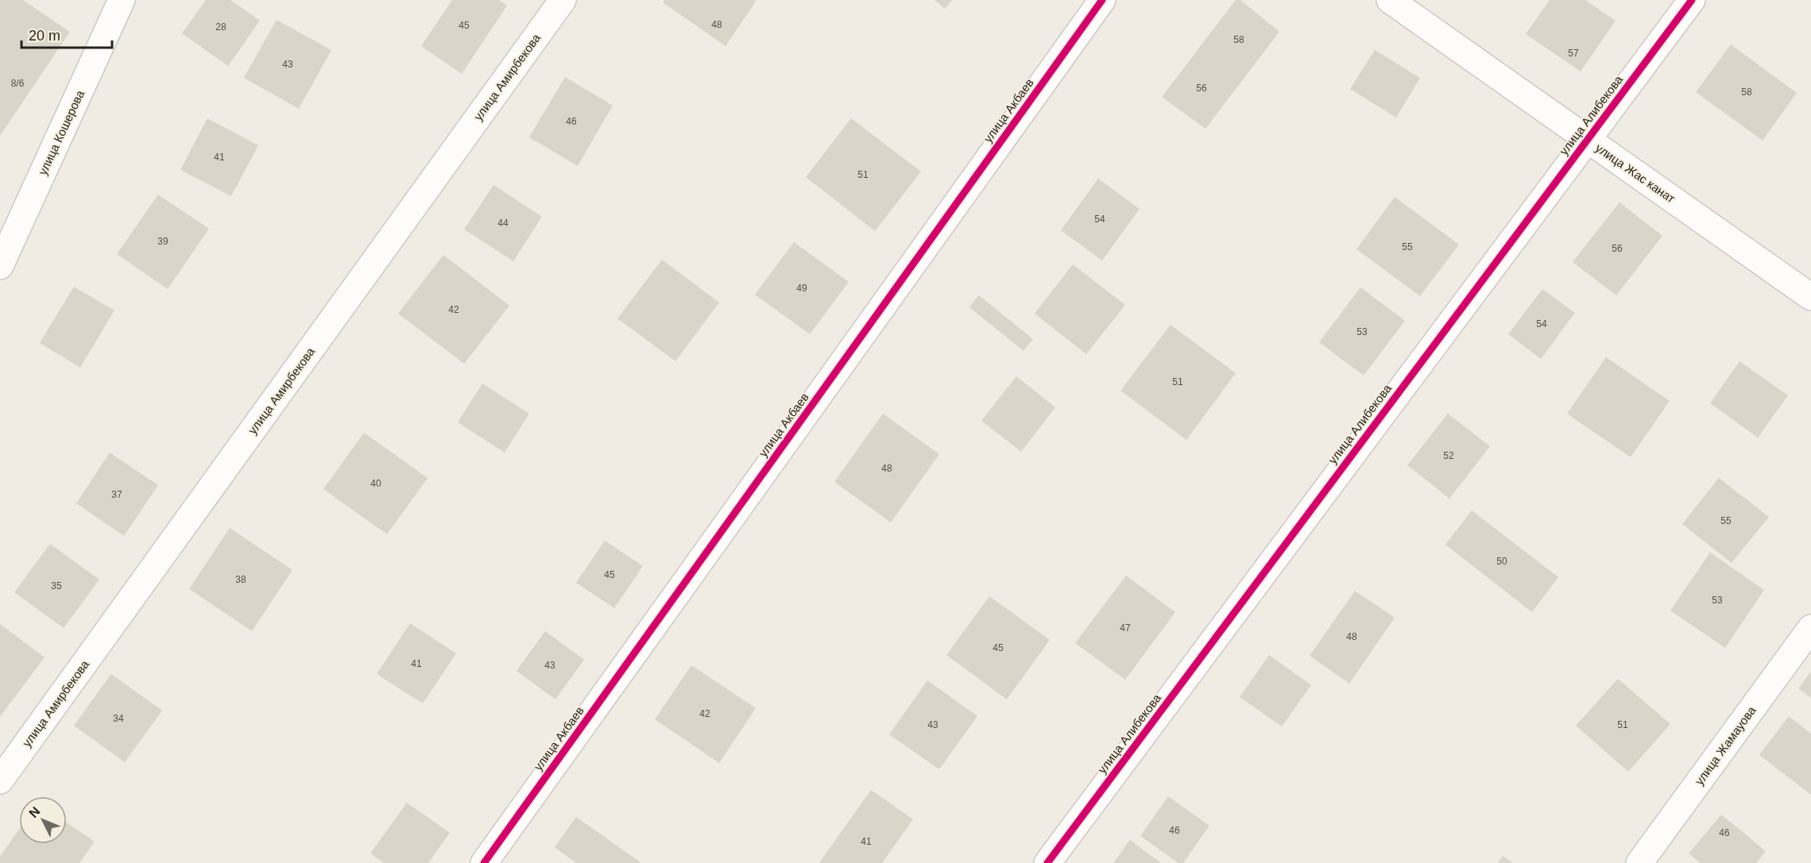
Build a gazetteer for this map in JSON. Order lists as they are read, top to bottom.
{
  "streets": {
    "street": [
      "улица Амирбекова",
      "улица Акбаев",
      "улица Алибекова",
      "улица Кошерова",
      "улица Жас канат",
      "улица Жамауова"
    ]
  },
  "crossings": [
    ["улица Алибекова", "улица Жас канат"]
  ],
  "house_numbers": [
    "48",
    "45",
    "28",
    "58",
    "57",
    "43",
    "8/6",
    "56",
    "58",
    "46",
    "41",
    "51",
    "54",
    "44",
    "39",
    "55",
    "56",
    "49",
    "42",
    "54",
    "53",
    "51",
    "52",
    "48",
    "40",
    "37",
    "55",
    "50",
    "45",
    "38",
    "35",
    "53",
    "47",
    "48",
    "45",
    "41",
    "43",
    "42",
    "34",
    "43",
    "51",
    "46",
    "46",
    "41"
  ],
  "scale_bar": "20 m",
  "north": "top left"
}
